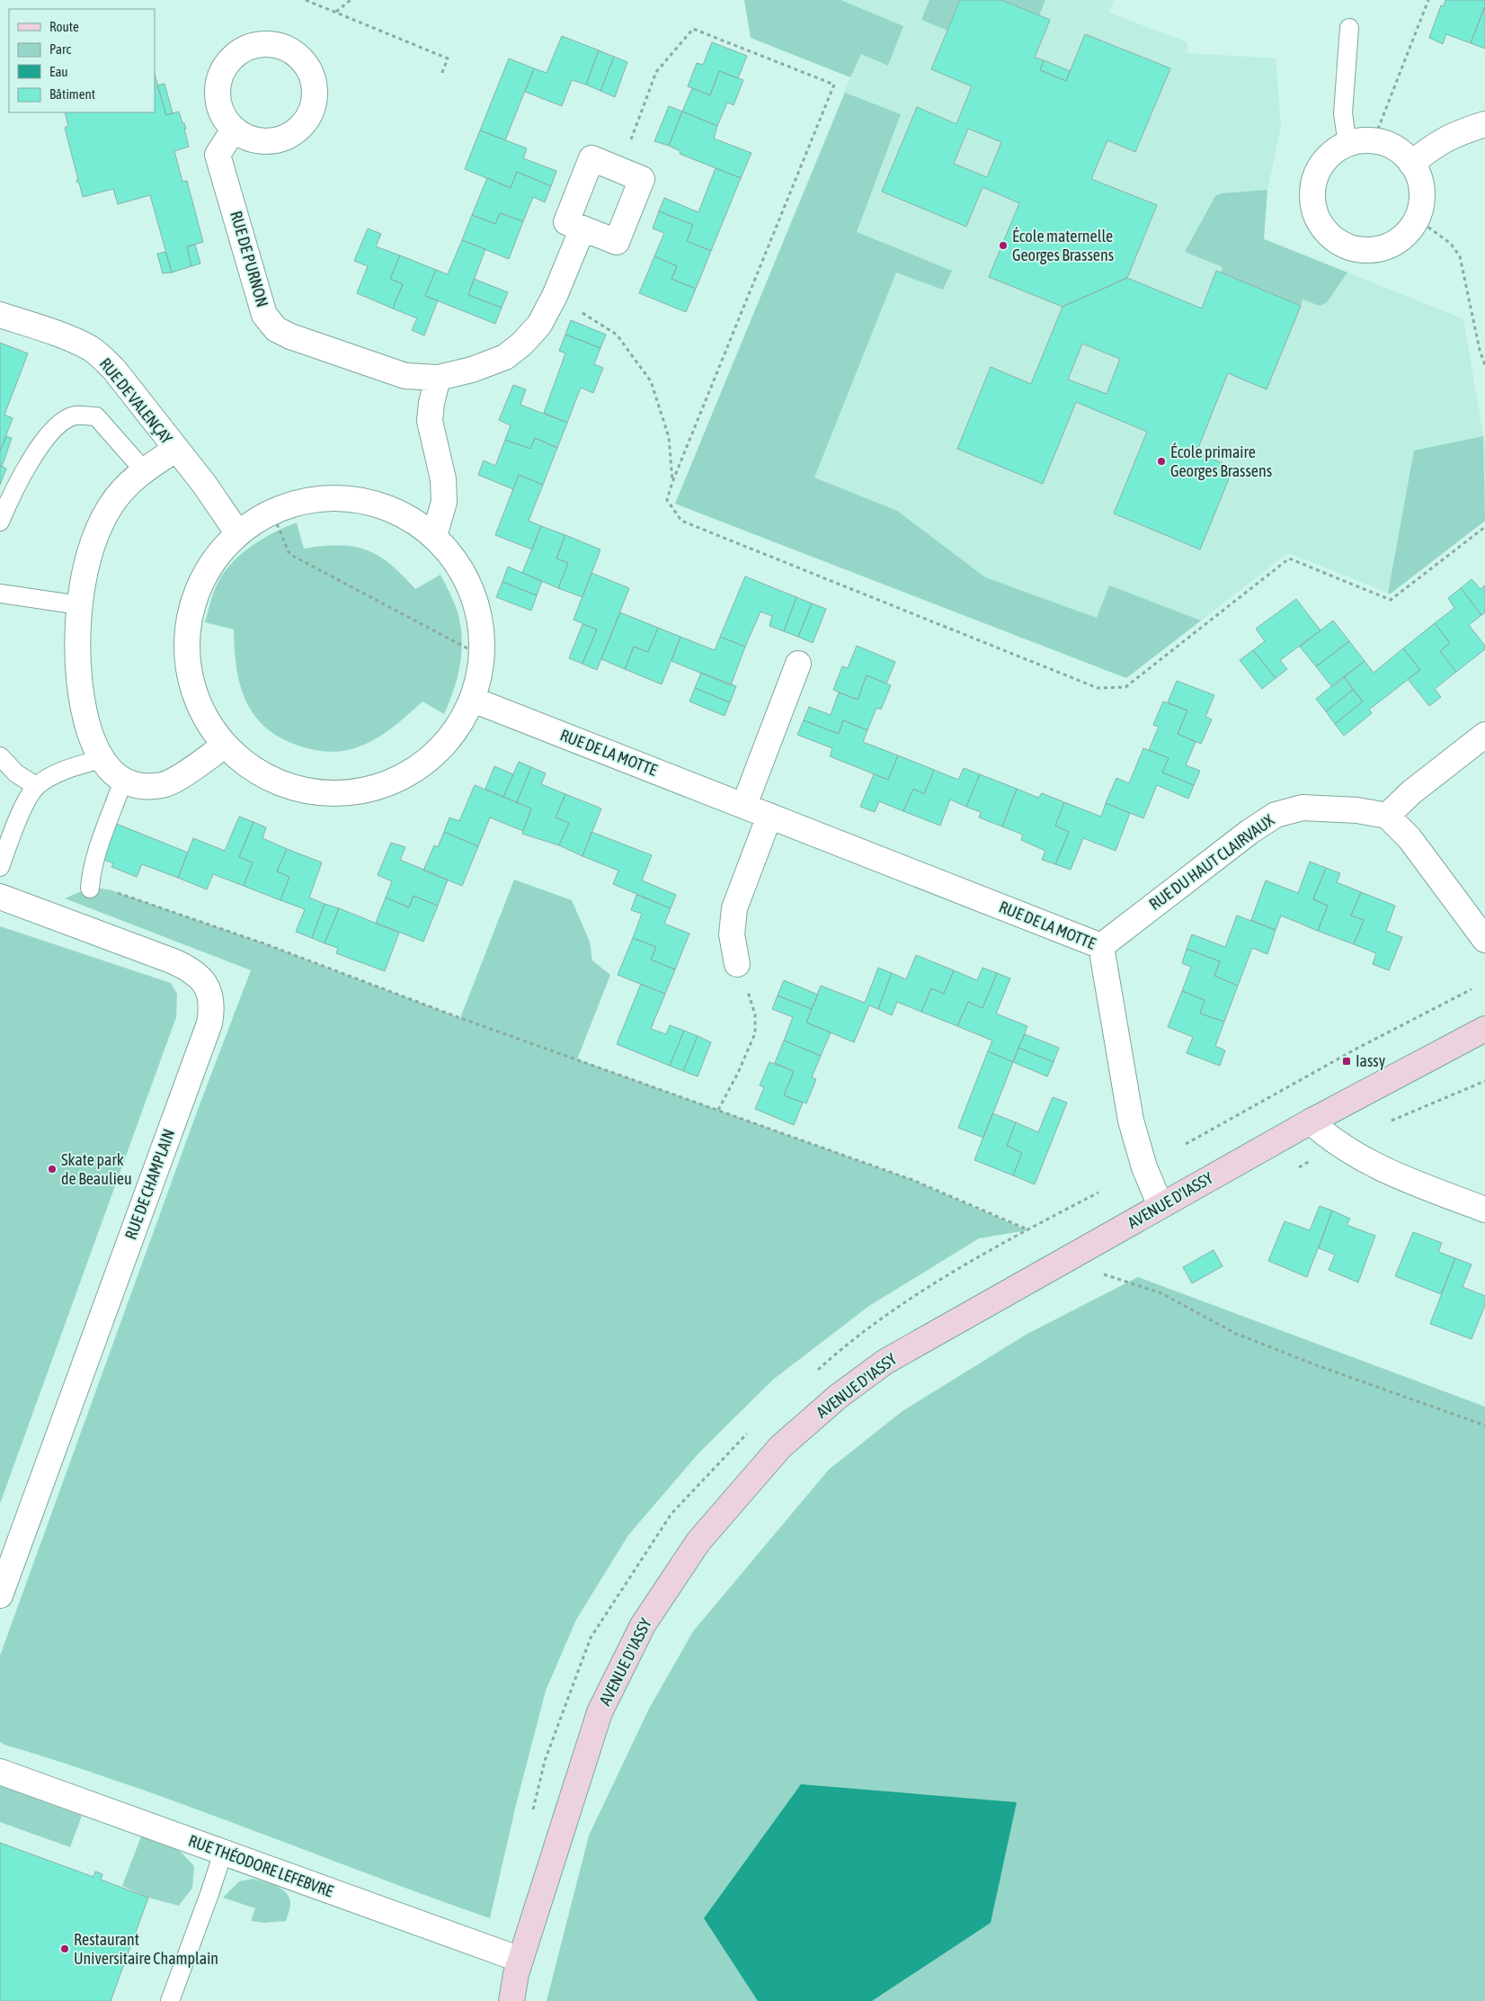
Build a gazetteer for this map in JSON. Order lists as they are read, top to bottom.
{
  "streets": {
    "street": [
      "RUE DE PURNON",
      "RUE DE VALENÇAY",
      "RUE DE LA MOTTE",
      "RUE DU HAUT CLAIRVAUX",
      "RUE DE CHAMPLAIN",
      "AVENUE D'IASSY",
      "RUE THÉODORE LEFEBVRE"
    ]
  },
  "crossings": [
    ["RUE DE LA MOTTE", "RUE DU HAUT CLAIRVAUX"],
    ["RUE DE LA MOTTE", "AVENUE D'IASSY"],
    ["AVENUE D'IASSY", "RUE THÉODORE LEFEBVRE"]
  ],
  "places": {
    "other": [
      "École maternelle Georges Brassens",
      "École primaire Georges Brassens",
      "Skate park de Beaulieu",
      "Restaurant Universitaire Champlain"
    ],
    "transit": ["Iassy"]
  },
  "legend": [
    "Route",
    "Parc",
    "Eau",
    "Bâtiment"
  ]
}
